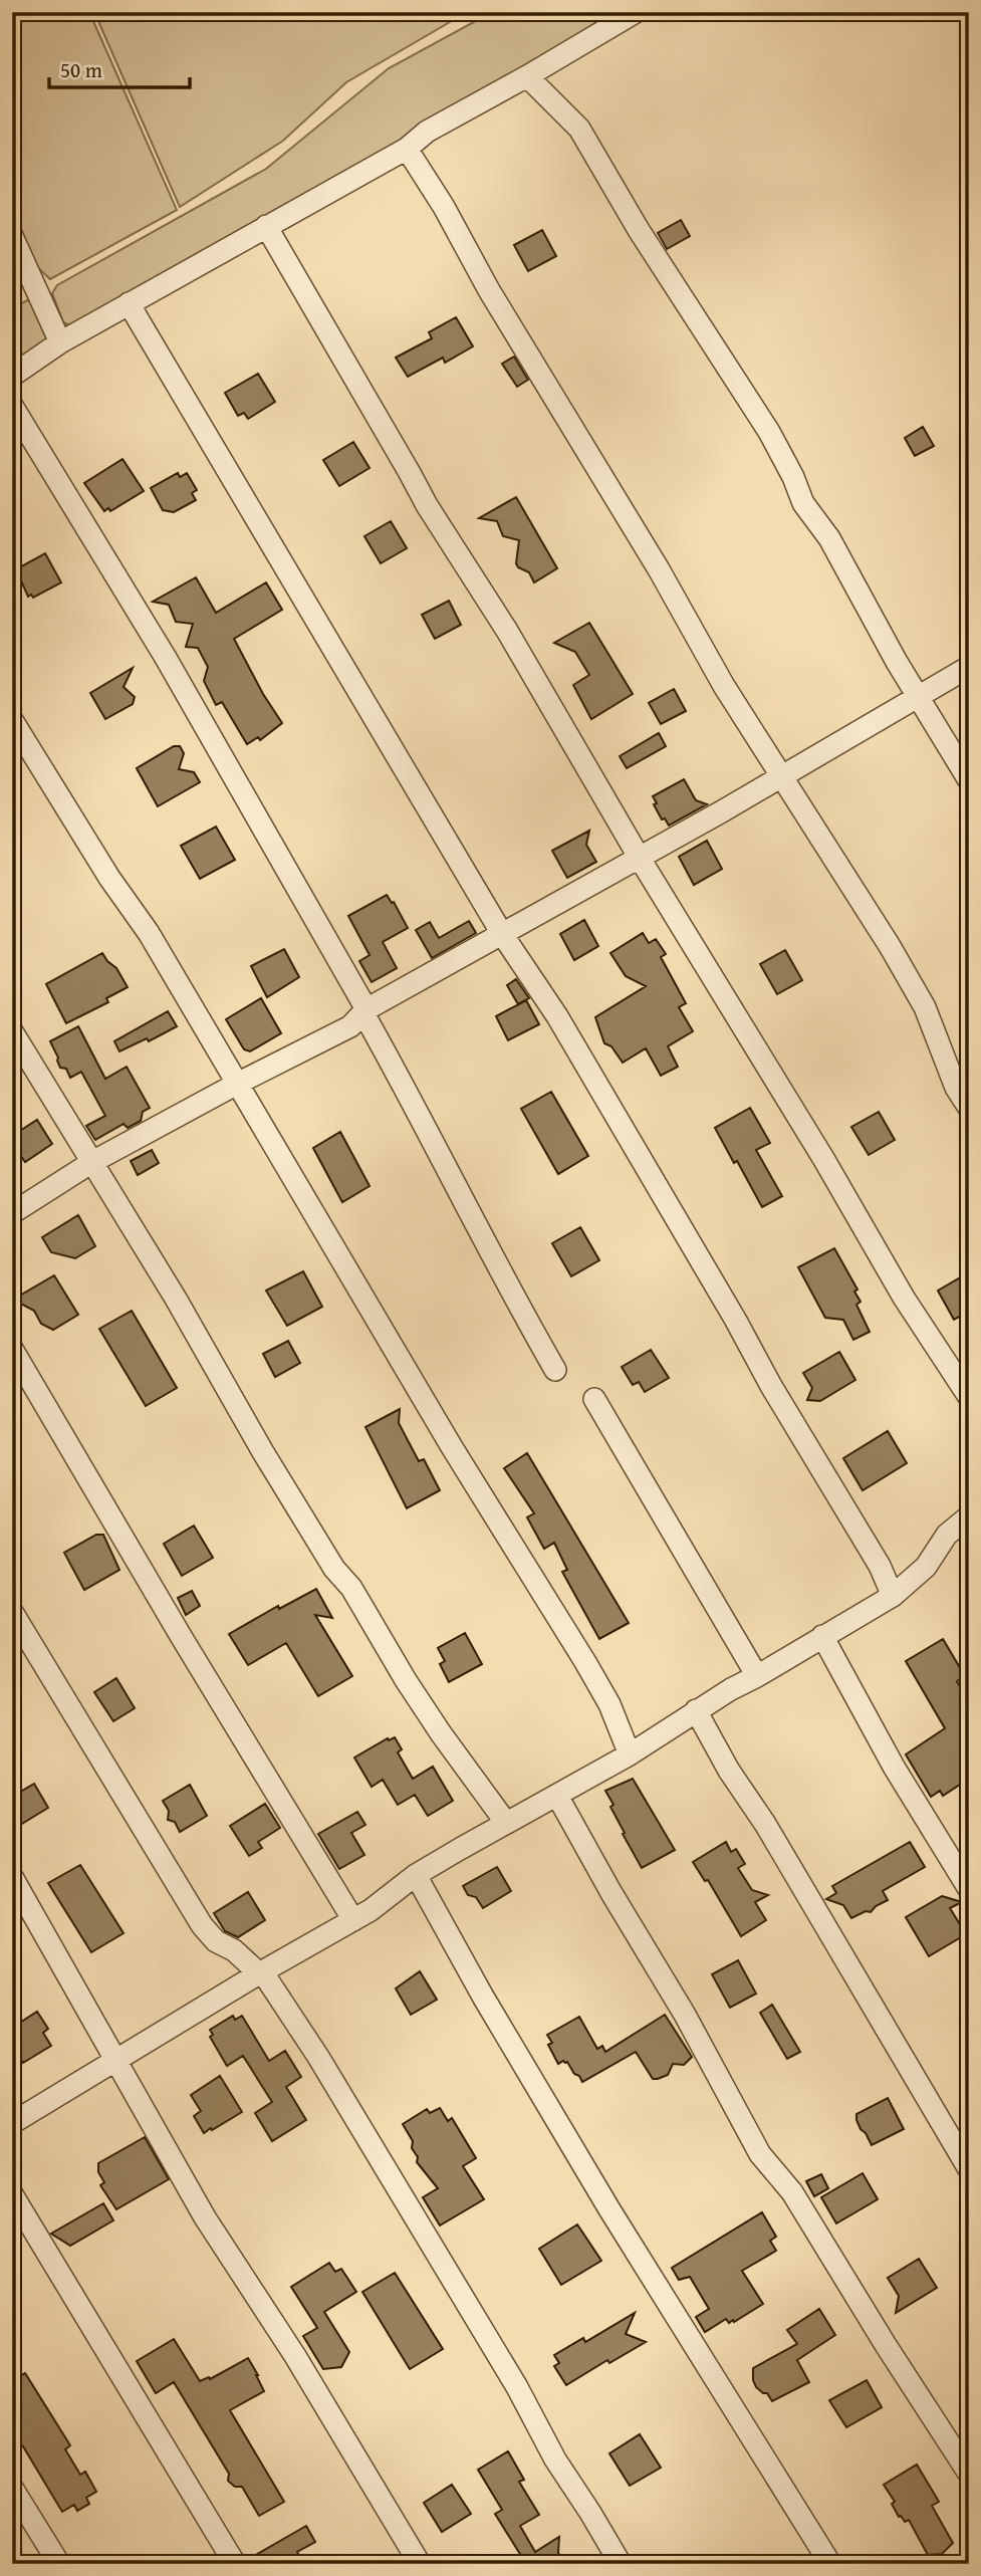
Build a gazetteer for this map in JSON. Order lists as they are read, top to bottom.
{
  "scale_bar": "50 m"
}
